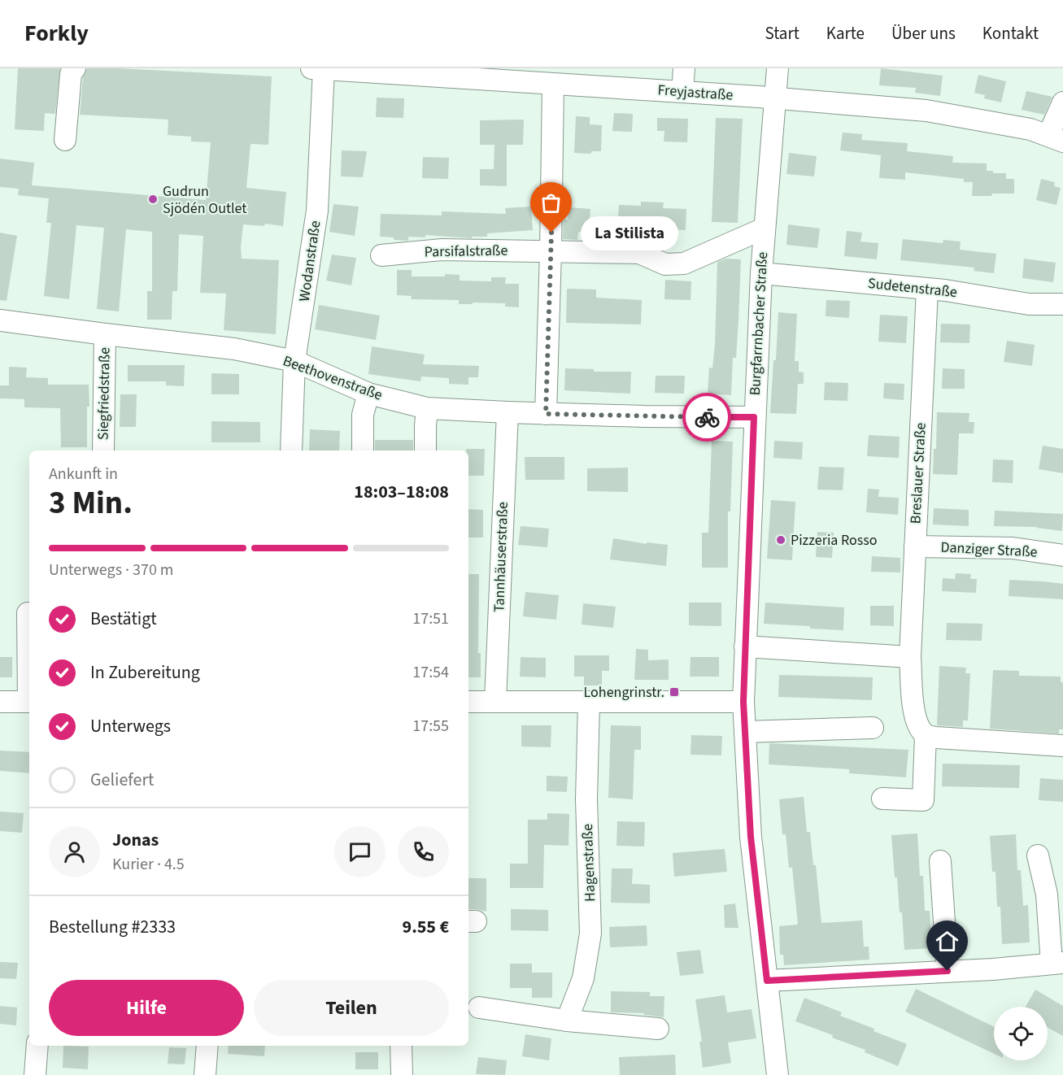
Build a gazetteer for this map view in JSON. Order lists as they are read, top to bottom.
{
  "streets": {
    "street": [
      "Freyjastraße",
      "Parsifalstraße",
      "Wodanstraße",
      "Sudetenstraße",
      "Burgfarrnbacher Straße",
      "Beethovenstraße",
      "Siegfriedstraße",
      "Breslauer Straße",
      "Danziger Straße",
      "Tannhäuserstraße",
      "Hagenstraße"
    ]
  },
  "crossings": [
    ["Freyjastraße", "Wodanstraße"],
    ["Freyjastraße", "Burgfarrnbacher Straße"],
    ["Parsifalstraße", "Burgfarrnbacher Straße"],
    ["Wodanstraße", "Beethovenstraße"],
    ["Sudetenstraße", "Burgfarrnbacher Straße"],
    ["Sudetenstraße", "Breslauer Straße"],
    ["Burgfarrnbacher Straße", "Beethovenstraße"],
    ["Beethovenstraße", "Siegfriedstraße"],
    ["Beethovenstraße", "Tannhäuserstraße"],
    ["Breslauer Straße", "Danziger Straße"]
  ],
  "places": {
    "other": ["Gudrun Sjödén Outlet", "La Stilista", "Pizzeria Rosso"],
    "transit": ["Lohengrinstr."]
  },
  "page": {
    "header": "Forkly",
    "nav": [
      "Start",
      "Karte",
      "Über uns",
      "Kontakt"
    ],
    "bubble": "La Stilista",
    "heading": ["3 Min.", "Ankunft in", "18:03–18:08"],
    "panel": [
      "Jonas",
      "Kurier · 4.5",
      "Bestellung #2333",
      "9.55 €"
    ],
    "bar": "Unterwegs · 370 m",
    "list": [
      ["Bestätigt", "17:51"],
      ["In Zubereitung", "17:54"],
      ["Unterwegs", "17:55"],
      "Geliefert"
    ],
    "buttons": ["Hilfe", "Teilen"]
  }
}
